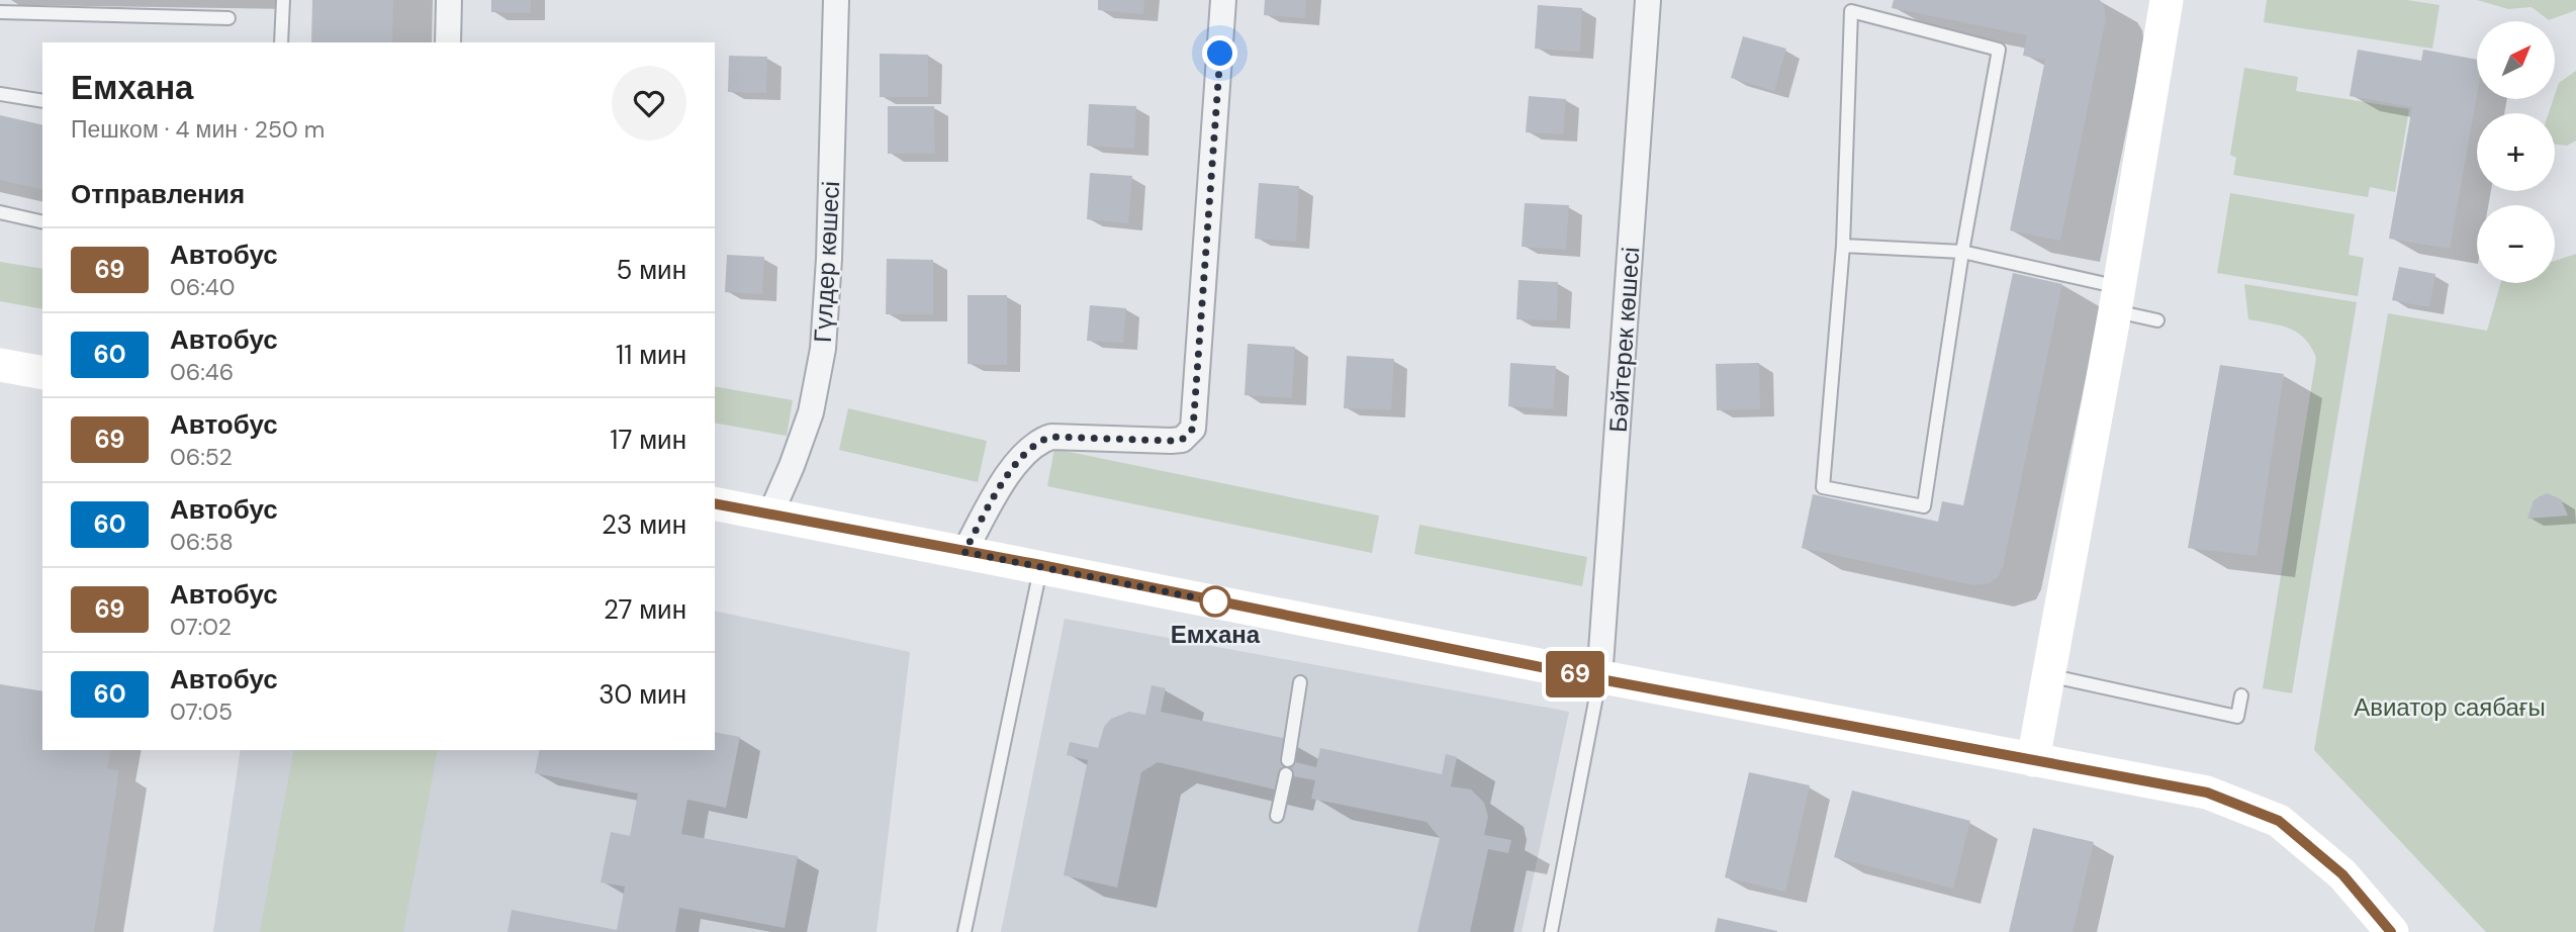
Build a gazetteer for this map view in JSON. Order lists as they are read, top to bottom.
{
  "streets": {
    "street": ["Гүлдер көшесі", "Бәйтерек көшесі"]
  },
  "parks": ["Авиатор саябағы"],
  "places": ["Емхана"],
  "lines": ["bus line 69"],
  "north": "top right",
  "page": {
    "on_map": "69",
    "map_buttons": ["+", "−"],
    "heading": [
      ["Емхана", "Пешком · 4 мин · 250 m"],
      "Отправления"
    ],
    "list": [
      {
        "mark": "69",
        "name": "Автобус",
        "note": "06:40",
        "value": "5 мин"
      },
      {
        "mark": "60",
        "name": "Автобус",
        "note": "06:46",
        "value": "11 мин"
      },
      {
        "mark": "69",
        "name": "Автобус",
        "note": "06:52",
        "value": "17 мин"
      },
      {
        "mark": "60",
        "name": "Автобус",
        "note": "06:58",
        "value": "23 мин"
      },
      {
        "mark": "69",
        "name": "Автобус",
        "note": "07:02",
        "value": "27 мин"
      },
      {
        "mark": "60",
        "name": "Автобус",
        "note": "07:05",
        "value": "30 мин"
      }
    ]
  }
}
